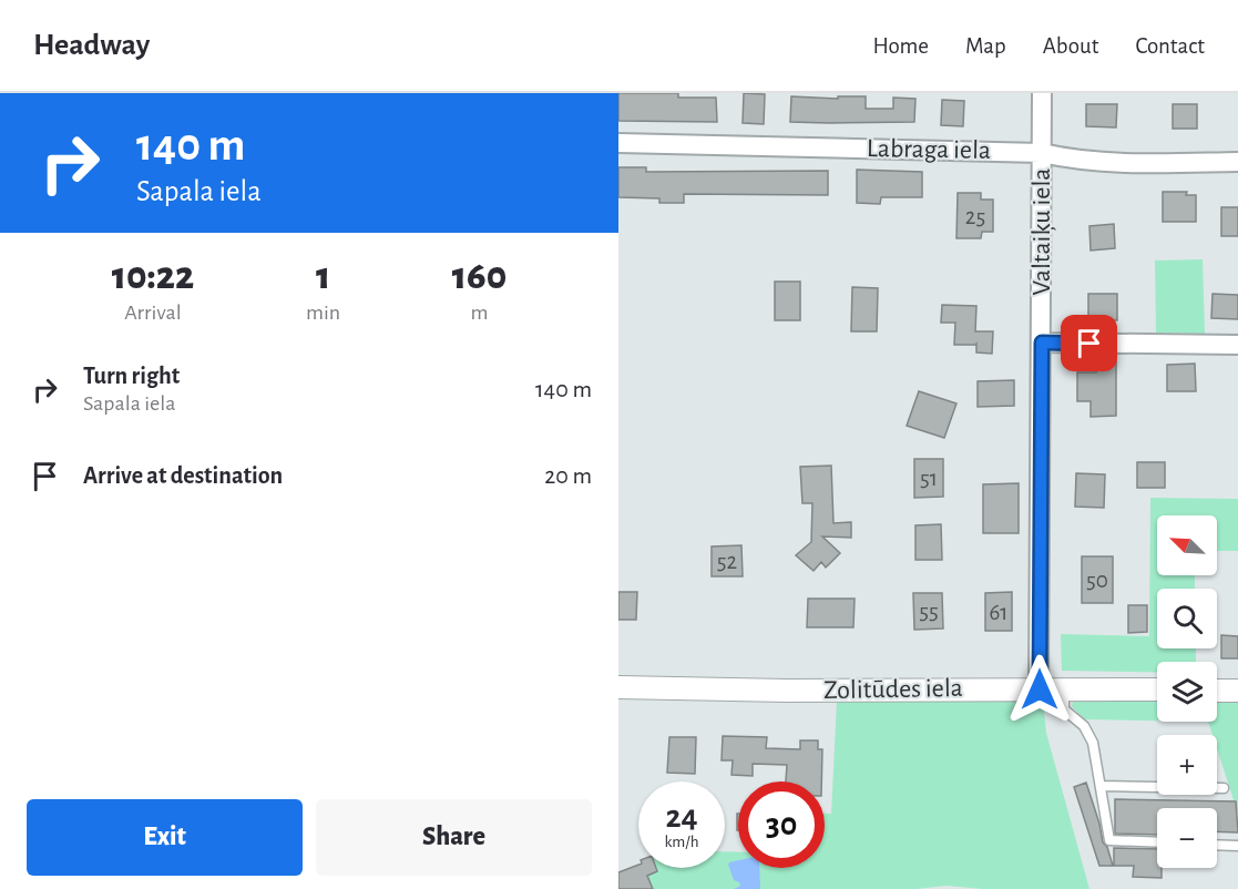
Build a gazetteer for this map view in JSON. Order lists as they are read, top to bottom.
{
  "streets": {
    "street": ["Labraga iela", "Valtaiķu iela", "Zolitūdes iela"]
  },
  "crossings": [
    ["Labraga iela", "Valtaiķu iela"],
    ["Valtaiķu iela", "Zolitūdes iela"]
  ],
  "house_numbers": [
    "25",
    "51",
    "52",
    "50",
    "55",
    "61"
  ],
  "north": "top left",
  "page": {
    "header": "Headway",
    "nav": [
      "Home",
      "Map",
      "About",
      "Contact"
    ],
    "turn": ["140 m", "Sapala iela"],
    "eta": [
      "10:22",
      "Arrival",
      "1",
      "min",
      "160",
      "m"
    ],
    "list": [
      {
        "name": "Turn right",
        "note": "Sapala iela",
        "value": "140 m"
      },
      {
        "name": "Arrive at destination",
        "value": "20 m"
      }
    ],
    "map_buttons": ["+", "−"],
    "speed": "24 km/h",
    "limit": "30",
    "buttons": ["Exit", "Share"]
  }
}
